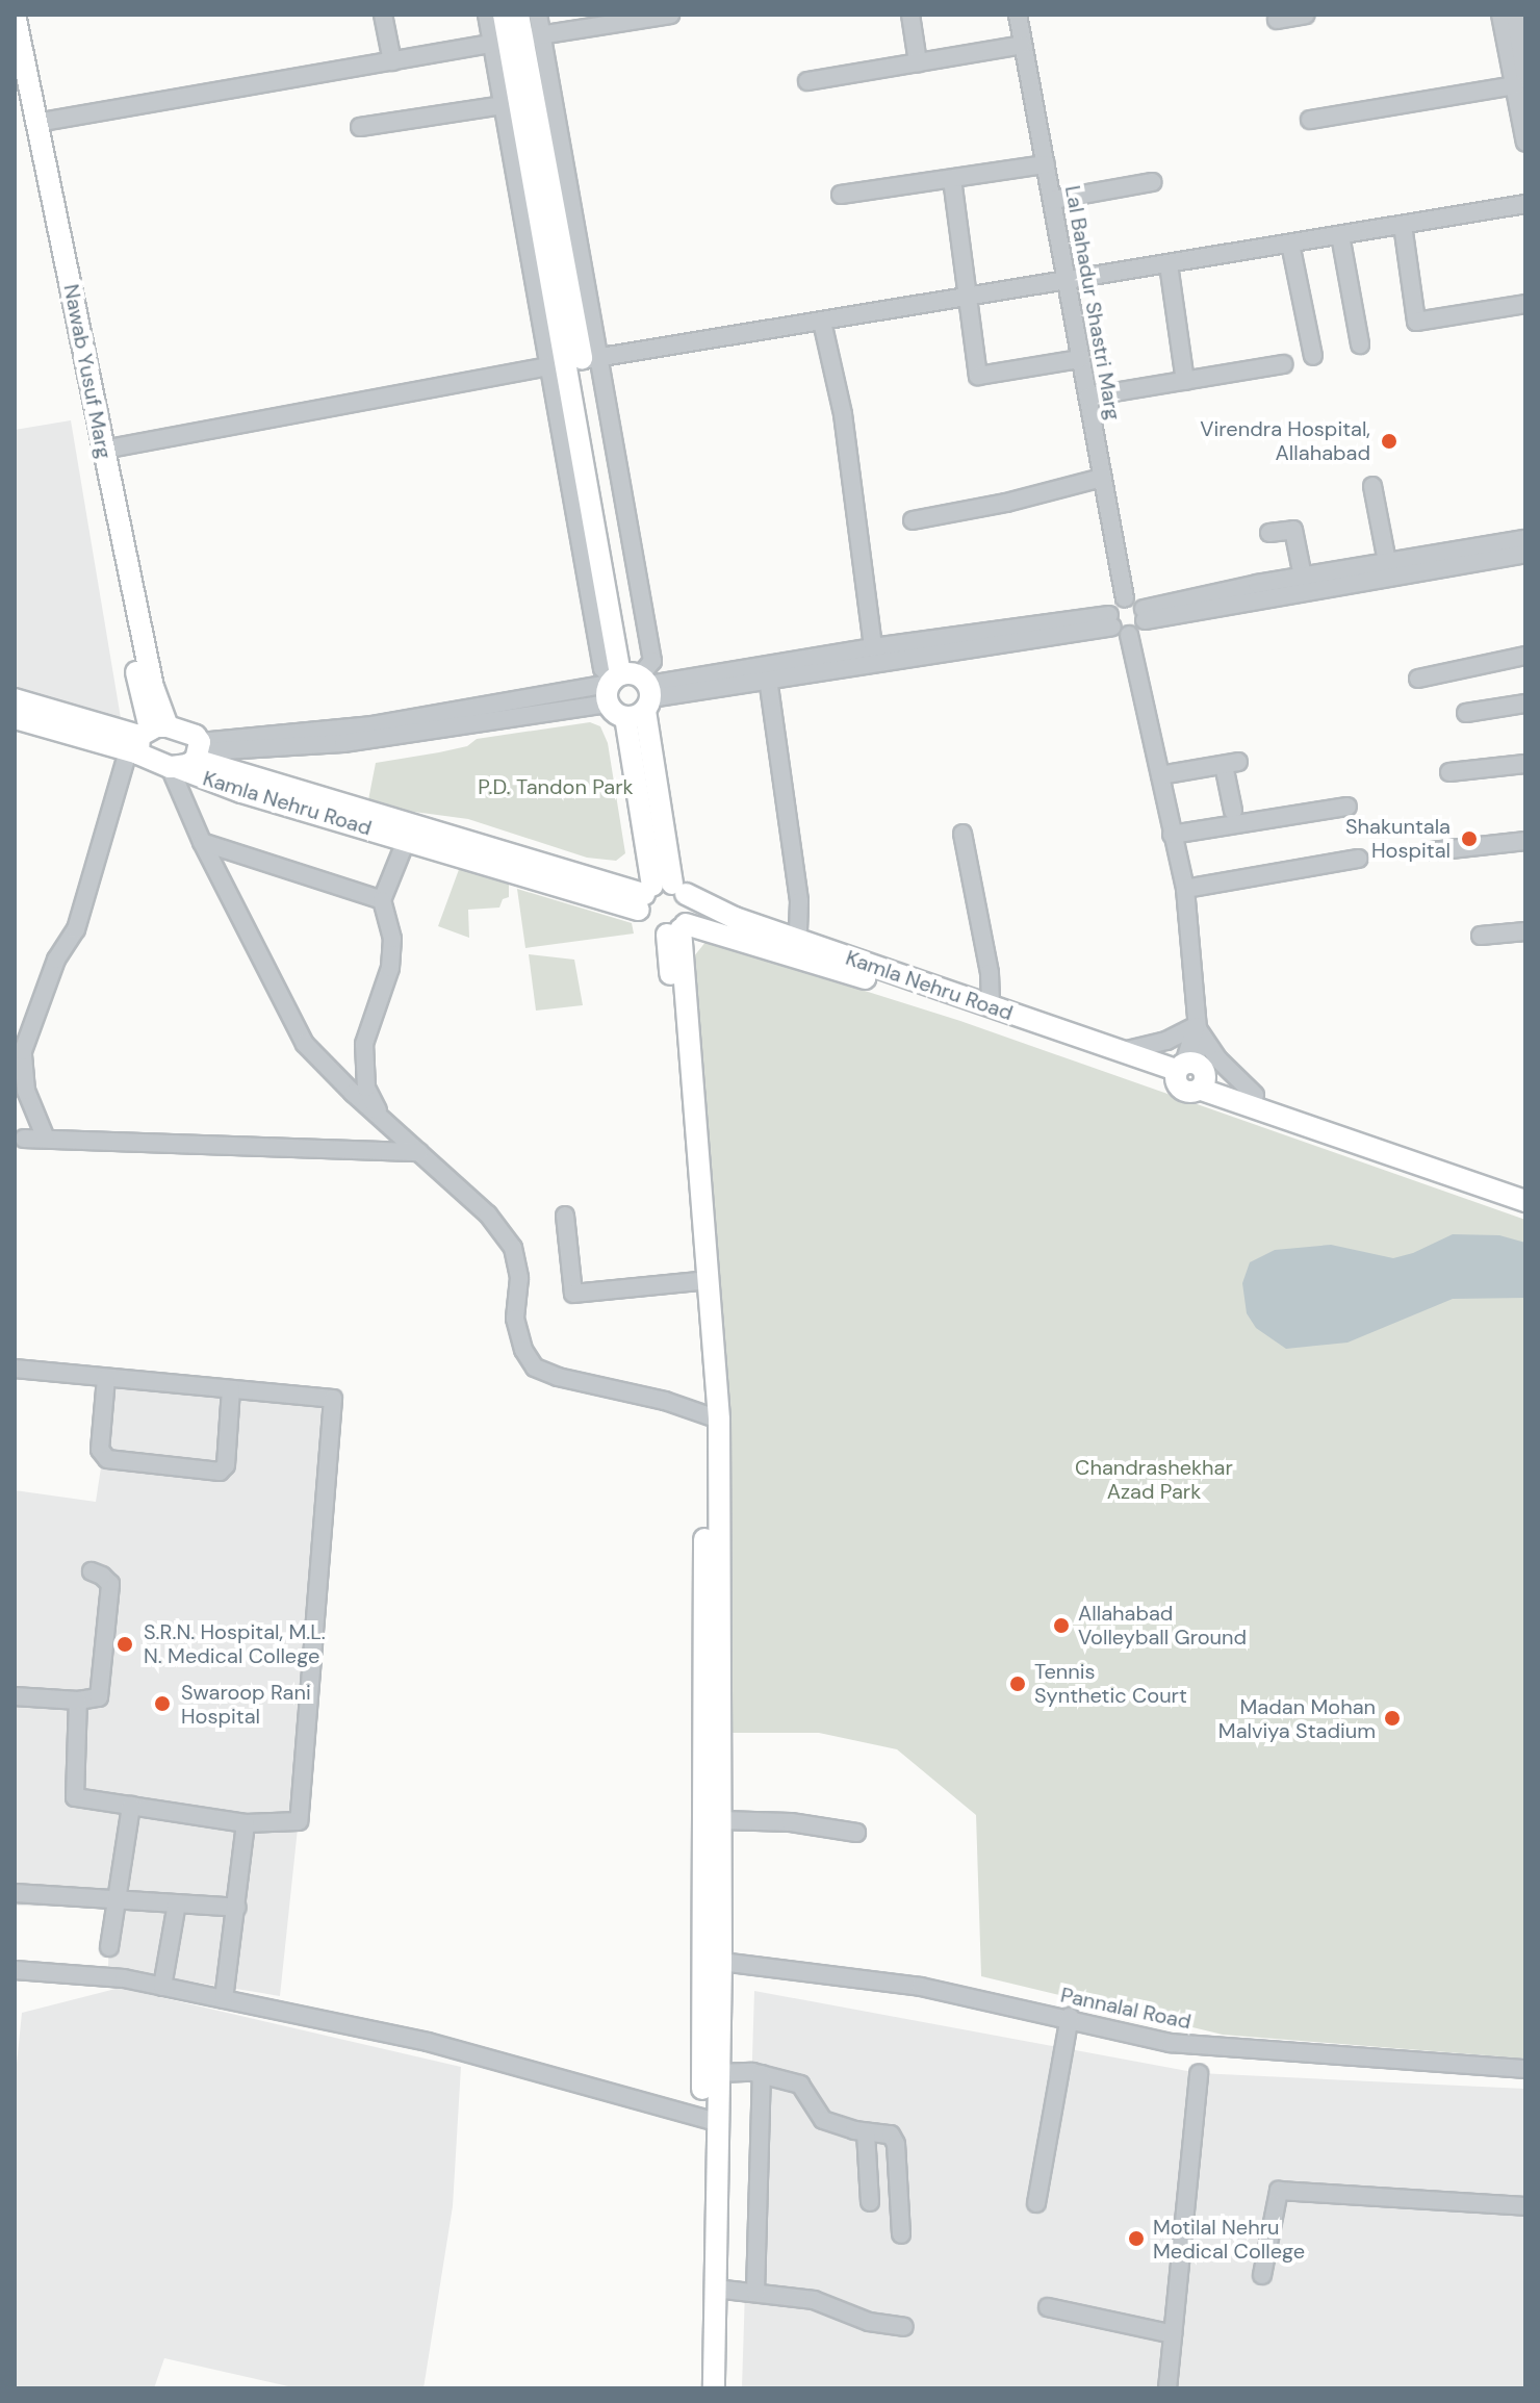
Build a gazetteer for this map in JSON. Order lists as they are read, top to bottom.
{
  "streets": {
    "main road": ["Nawab Yusuf Marg", "Kamla Nehru Road"],
    "street": ["Lal Bahadur Shastri Marg", "Pannalal Road"]
  },
  "parks": ["P.D. Tandon Park", "Chandrashekhar Azad Park"],
  "places": [
    "Virendra Hospital, Allahabad",
    "Shakuntala Hospital",
    "Allahabad Volleyball Ground",
    "S.R.N. Hospital, M.L. N. Medical College",
    "Tennis Synthetic Court",
    "Swaroop Rani Hospital",
    "Madan Mohan Malviya Stadium",
    "Motilal Nehru Medical College"
  ]
}
